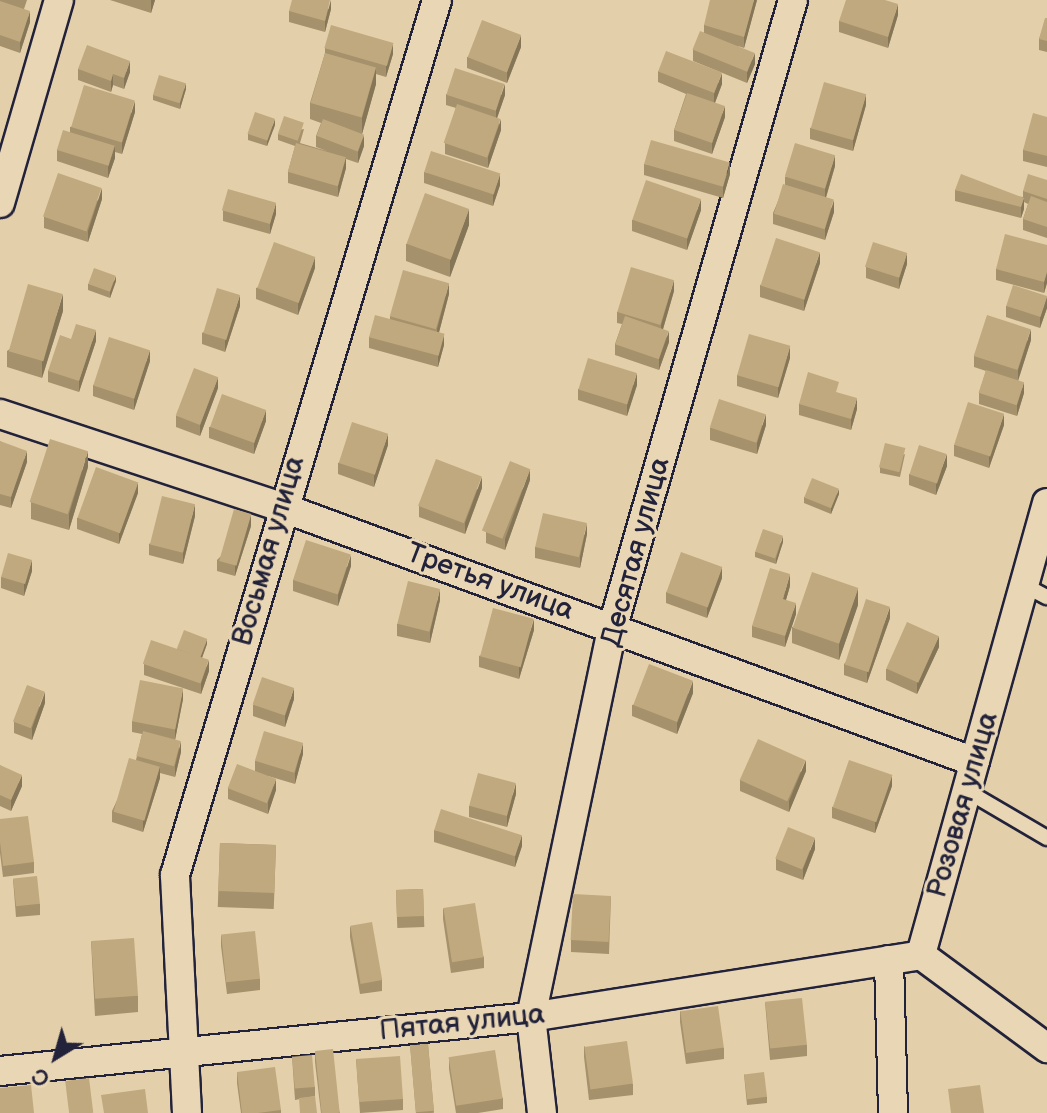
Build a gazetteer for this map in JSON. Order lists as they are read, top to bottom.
{
  "streets": {
    "street": [
      "Восьмая улица",
      "Десятая улица",
      "Третья улица",
      "Розовая улица",
      "Пятая улица"
    ]
  },
  "crossings": [
    ["Восьмая улица", "Третья улица"],
    ["Восьмая улица", "Пятая улица"],
    ["Десятая улица", "Третья улица"],
    ["Десятая улица", "Пятая улица"],
    ["Третья улица", "Розовая улица"],
    ["Розовая улица", "Пятая улица"]
  ],
  "north": "bottom left"
}
